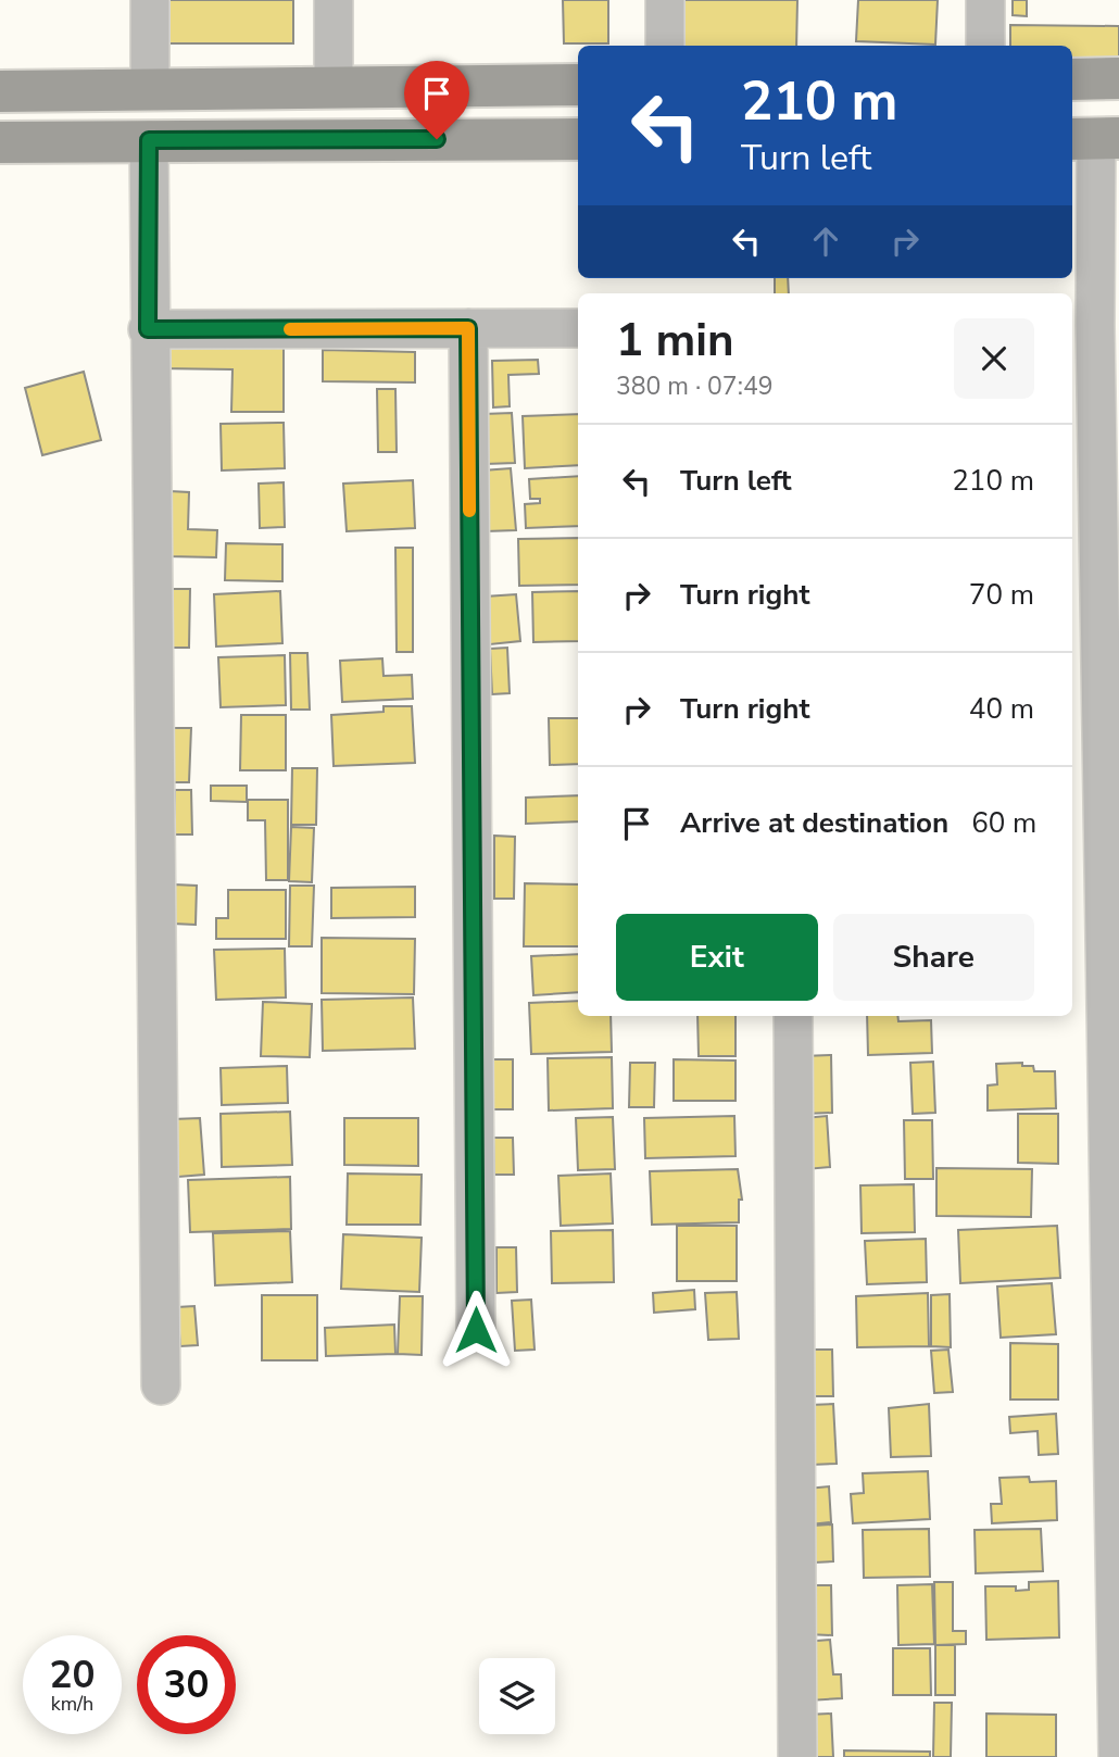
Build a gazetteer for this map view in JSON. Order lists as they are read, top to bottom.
{
  "page": {
    "turn": ["210 m", "Turn left"],
    "heading": ["1 min", "380 m · 07:49"],
    "list": [
      {
        "name": "Turn left",
        "value": "210 m"
      },
      {
        "name": "Turn right",
        "value": "70 m"
      },
      {
        "name": "Turn right",
        "value": "40 m"
      },
      {
        "name": "Arrive at destination",
        "value": "60 m"
      }
    ],
    "buttons": ["Exit", "Share"],
    "speed": "20 km/h",
    "limit": "30"
  }
}
